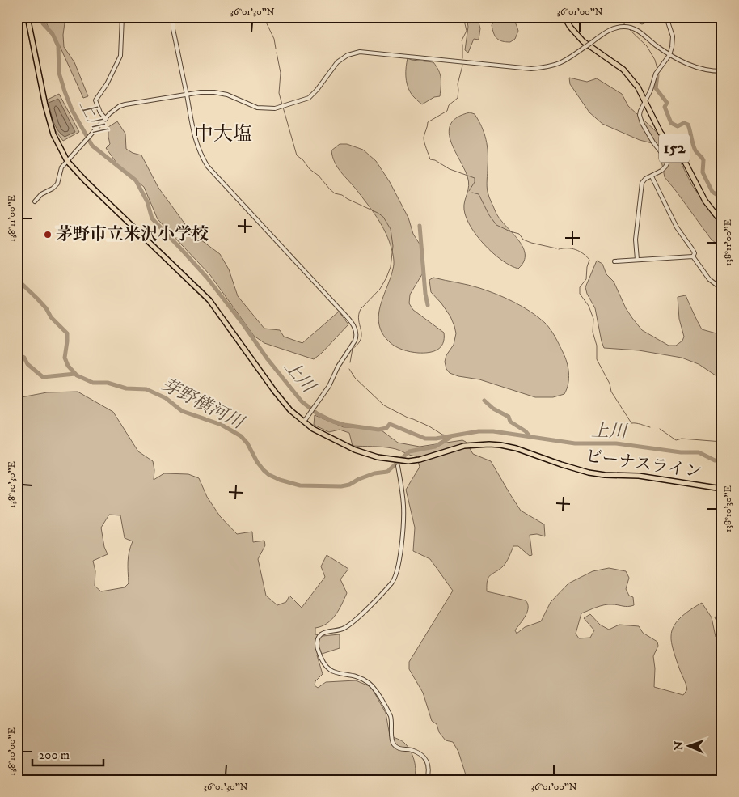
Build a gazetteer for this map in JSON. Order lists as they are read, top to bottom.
{
  "streets": {
    "highway": ["152"],
    "main road": ["ビーナスライン"]
  },
  "districts": ["中大塩"],
  "water": ["上川", "芽野横河川"],
  "places": ["茅野市立米沢小学校"],
  "scale_bar": "200 m",
  "north": "left",
  "coordinates": [
    "36°01'30\"N",
    "36°01'00\"N",
    "138°11'00\"E",
    "138°10'30\"E",
    "138°10'00\"E"
  ]
}
